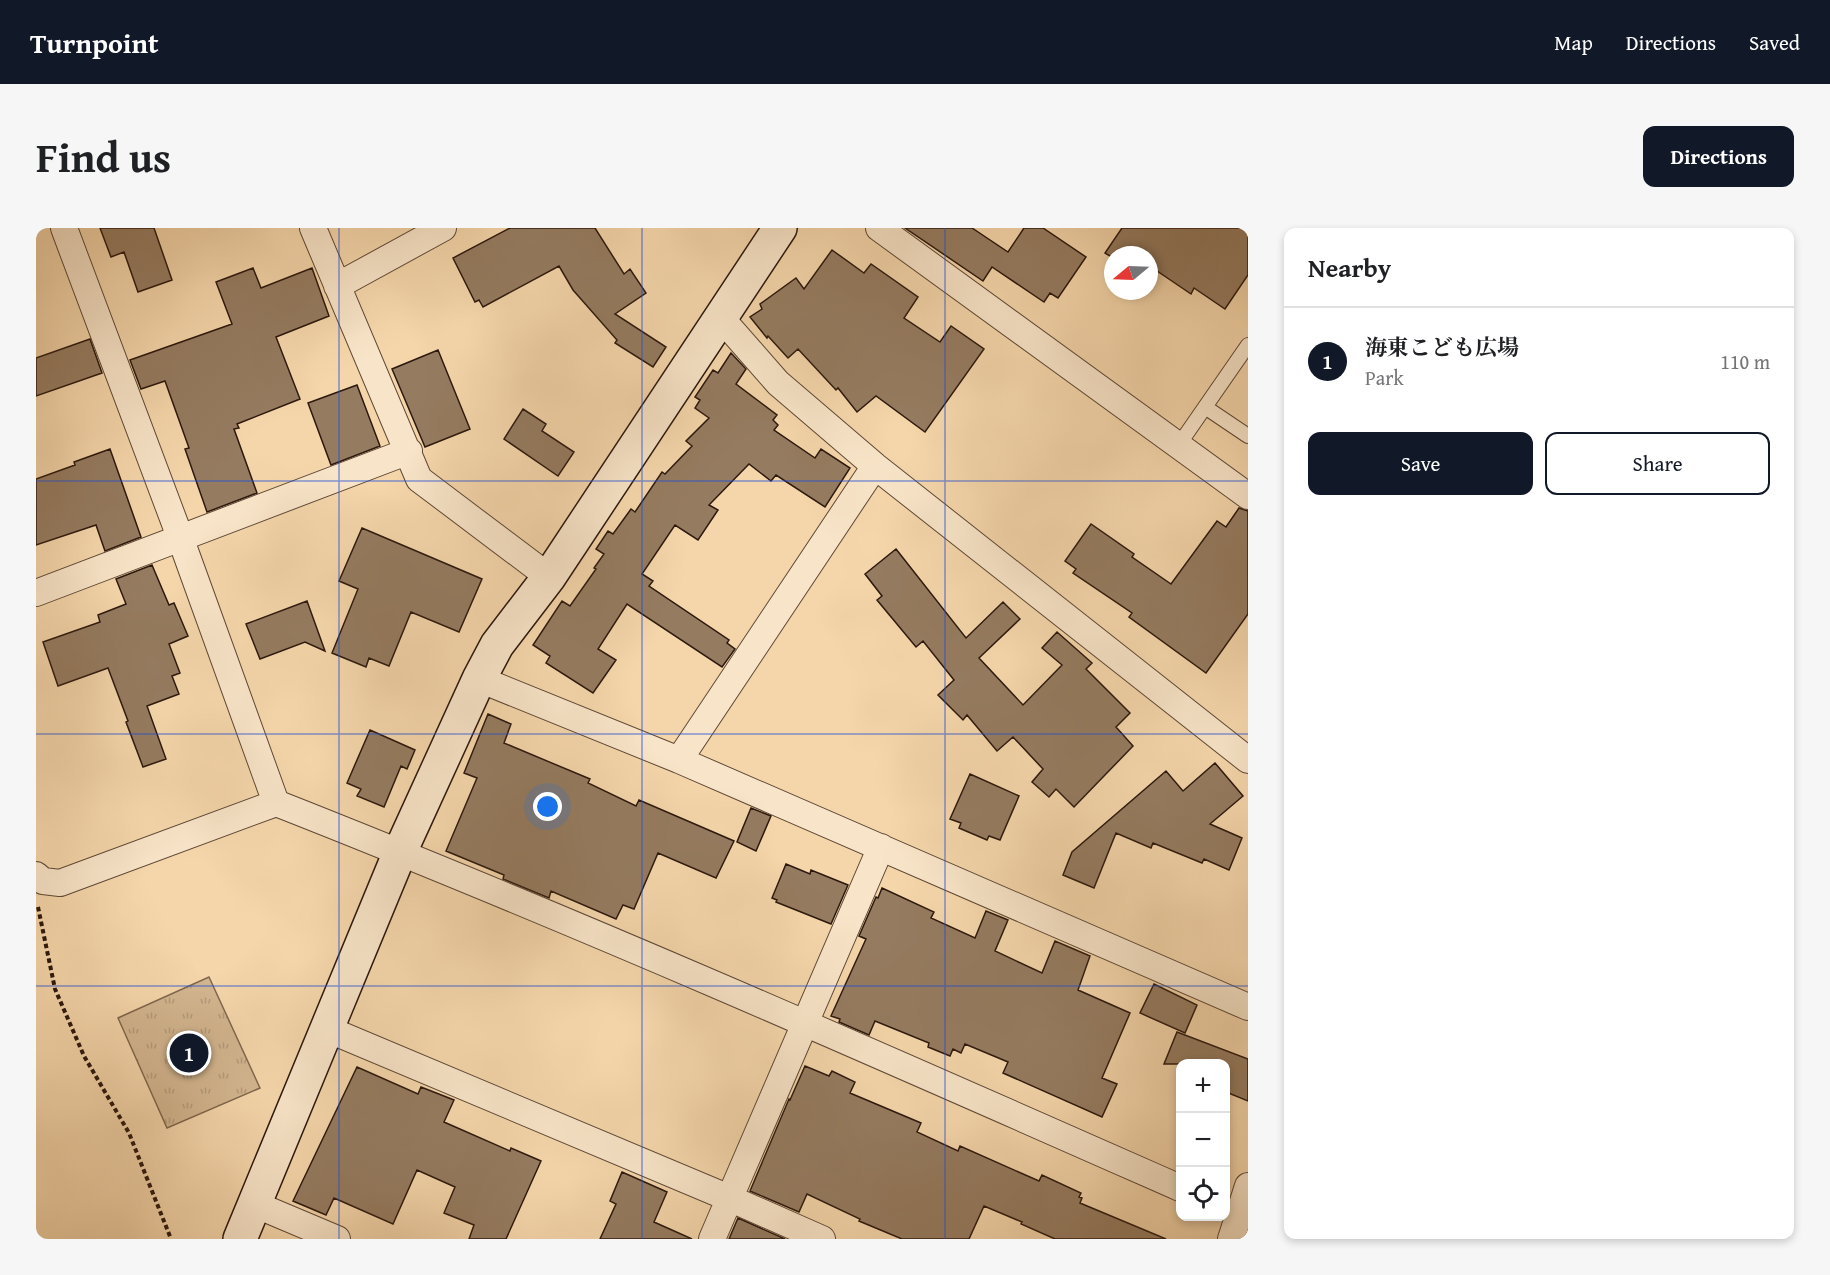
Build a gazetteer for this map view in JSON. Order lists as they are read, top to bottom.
{
  "north": "left",
  "page": {
    "header": "Turnpoint",
    "nav": ["Map", "Directions", "Saved"],
    "title": "Find us",
    "buttons": [
      "Directions",
      ["Save", "Share"]
    ],
    "heading": "Nearby",
    "list": [
      {
        "mark": "1",
        "name": "海東こども広場",
        "note": "Park",
        "value": "110 m"
      }
    ],
    "pins": "1",
    "map_buttons": ["+", "−"]
  }
}
